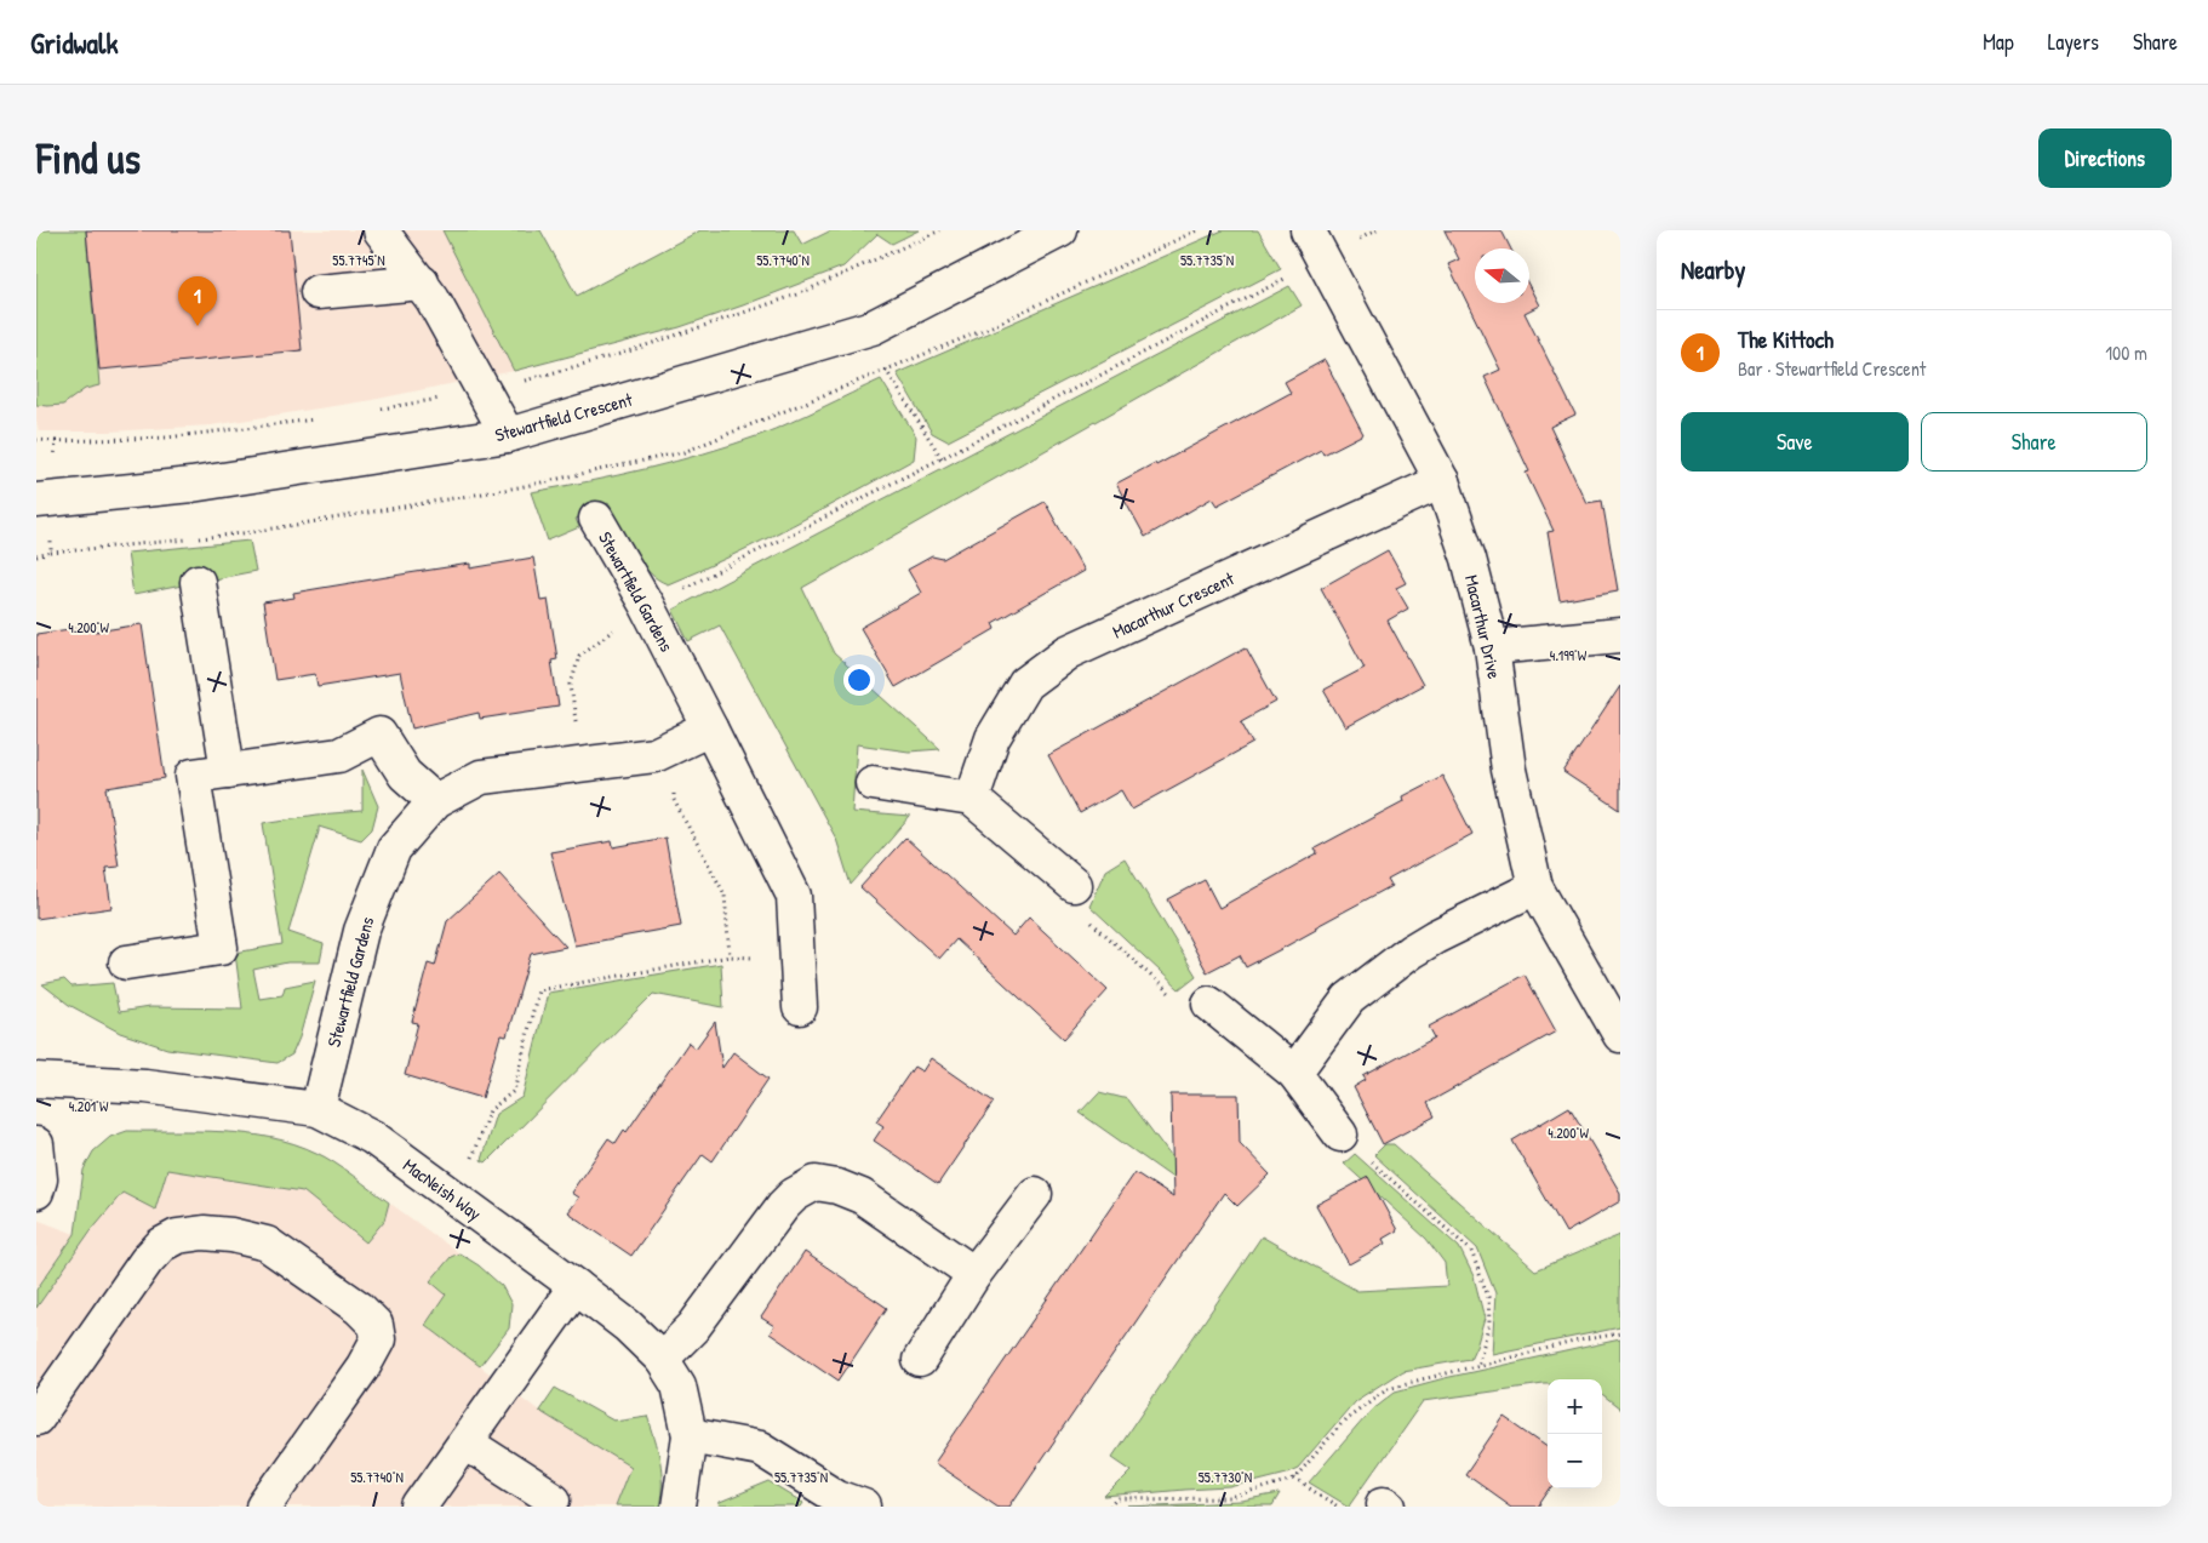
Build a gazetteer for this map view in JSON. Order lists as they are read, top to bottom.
{
  "streets": {
    "street": [
      "Stewartfield Crescent",
      "Stewartfield Gardens",
      "Macarthur Crescent",
      "Macarthur Drive",
      "MacNeish Way"
    ]
  },
  "crossings": [
    ["Stewartfield Gardens", "MacNeish Way"],
    ["Macarthur Crescent", "Macarthur Drive"]
  ],
  "north": "left",
  "page": {
    "header": "Gridwalk",
    "nav": ["Map", "Layers", "Share"],
    "buttons": [
      "Directions",
      ["Save", "Share"]
    ],
    "title": "Find us",
    "heading": "Nearby",
    "pins": "1",
    "list": [
      {
        "mark": "1",
        "name": "The Kittoch",
        "note": "Bar · Stewartfield Crescent",
        "value": "100 m"
      }
    ],
    "map_buttons": ["+", "−"]
  },
  "coordinates": [
    "55.7745°N",
    "55.7740°N",
    "55.7735°N",
    "4.200°W",
    "4.199°W",
    "4.201°W",
    "55.7730°N"
  ]
}
